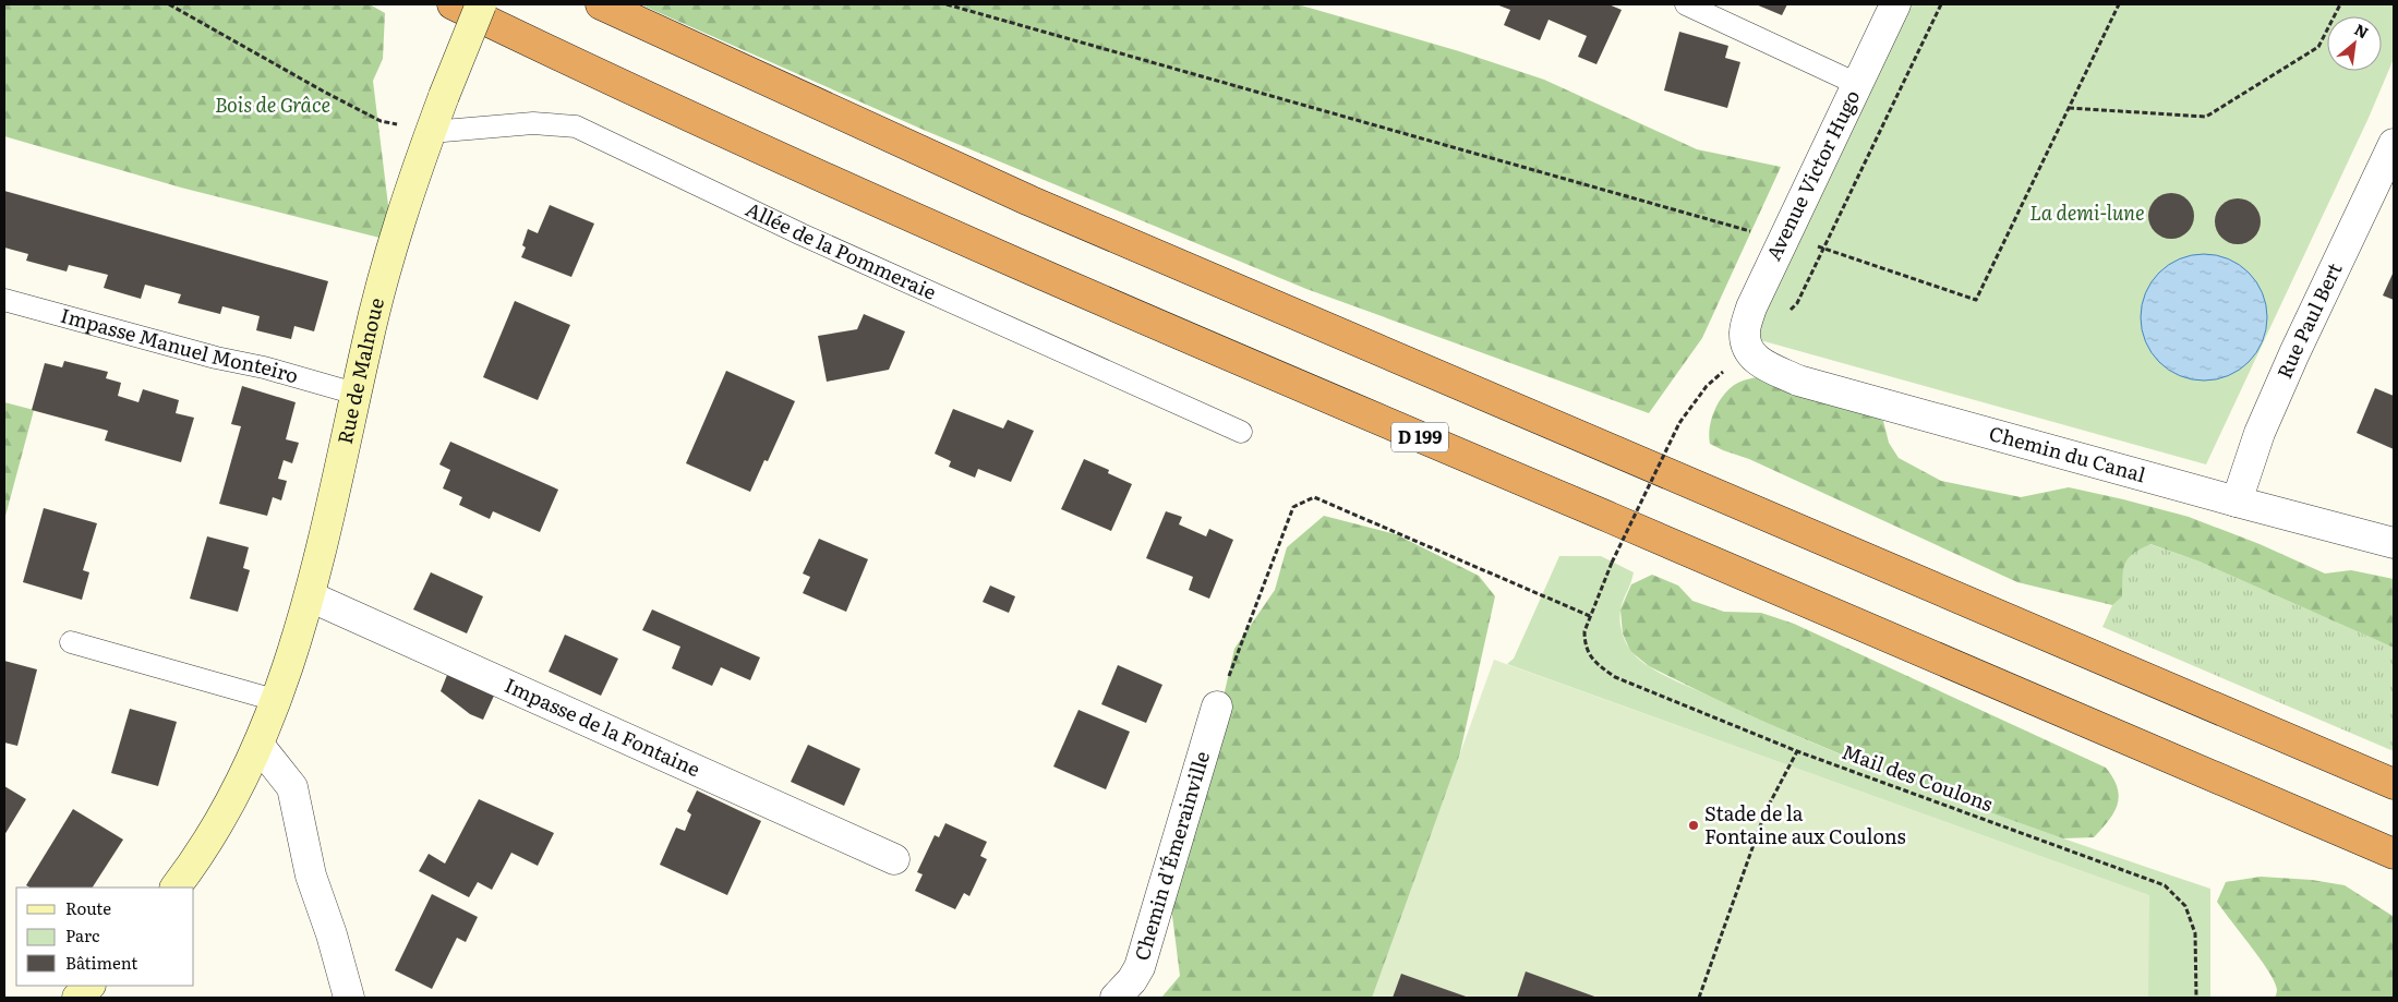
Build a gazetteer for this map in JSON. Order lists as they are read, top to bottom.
{
  "streets": {
    "highway": ["D 199"],
    "main road": ["Rue de Malnoue"],
    "street": [
      "Avenue Victor Hugo",
      "Rue Paul Bert",
      "Chemin du Canal",
      "Impasse de la Fontaine",
      "Chemin d'Émerainville"
    ],
    "lane": ["Allée de la Pommeraie", "Impasse Manuel Monteiro"],
    "path": ["Mail des Coulons"]
  },
  "crossings": [
    ["Avenue Victor Hugo", "Chemin du Canal"],
    ["Avenue Victor Hugo", "Mail des Coulons"],
    ["Allée de la Pommeraie", "Rue de Malnoue"],
    ["Rue Paul Bert", "Chemin du Canal"],
    ["Impasse Manuel Monteiro", "Rue de Malnoue"],
    ["Rue de Malnoue", "Impasse de la Fontaine"],
    ["Chemin du Canal", "Mail des Coulons"]
  ],
  "parks": ["Bois de Grâce", "La demi-lune"],
  "places": ["Stade de la Fontaine aux Coulons"],
  "legend": ["Route", "Parc", "Bâtiment"],
  "north": "top right"
}
